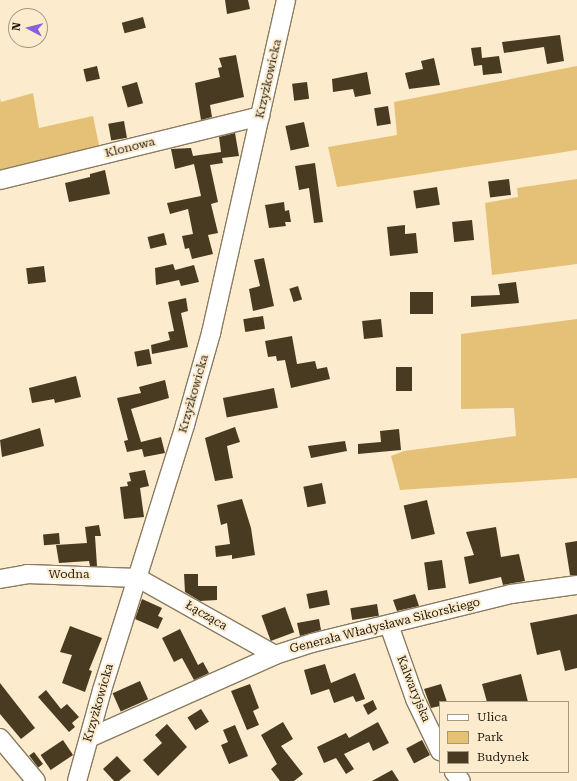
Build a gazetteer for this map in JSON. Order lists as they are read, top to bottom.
{
  "streets": {
    "street": [
      "Krzyżkowicka",
      "Klonowa",
      "Wodna",
      "Łącząca",
      "Generała Władysława Sikorskiego",
      "Kalwaryjska"
    ]
  },
  "crossings": [
    ["Krzyżkowicka", "Klonowa"],
    ["Krzyżkowicka", "Wodna"],
    ["Krzyżkowicka", "Łącząca"],
    ["Krzyżkowicka", "Generała Władysława Sikorskiego"],
    ["Wodna", "Łącząca"],
    ["Łącząca", "Generała Władysława Sikorskiego"],
    ["Generała Władysława Sikorskiego", "Kalwaryjska"]
  ],
  "legend": ["Ulica", "Park", "Budynek"],
  "north": "left"
}
